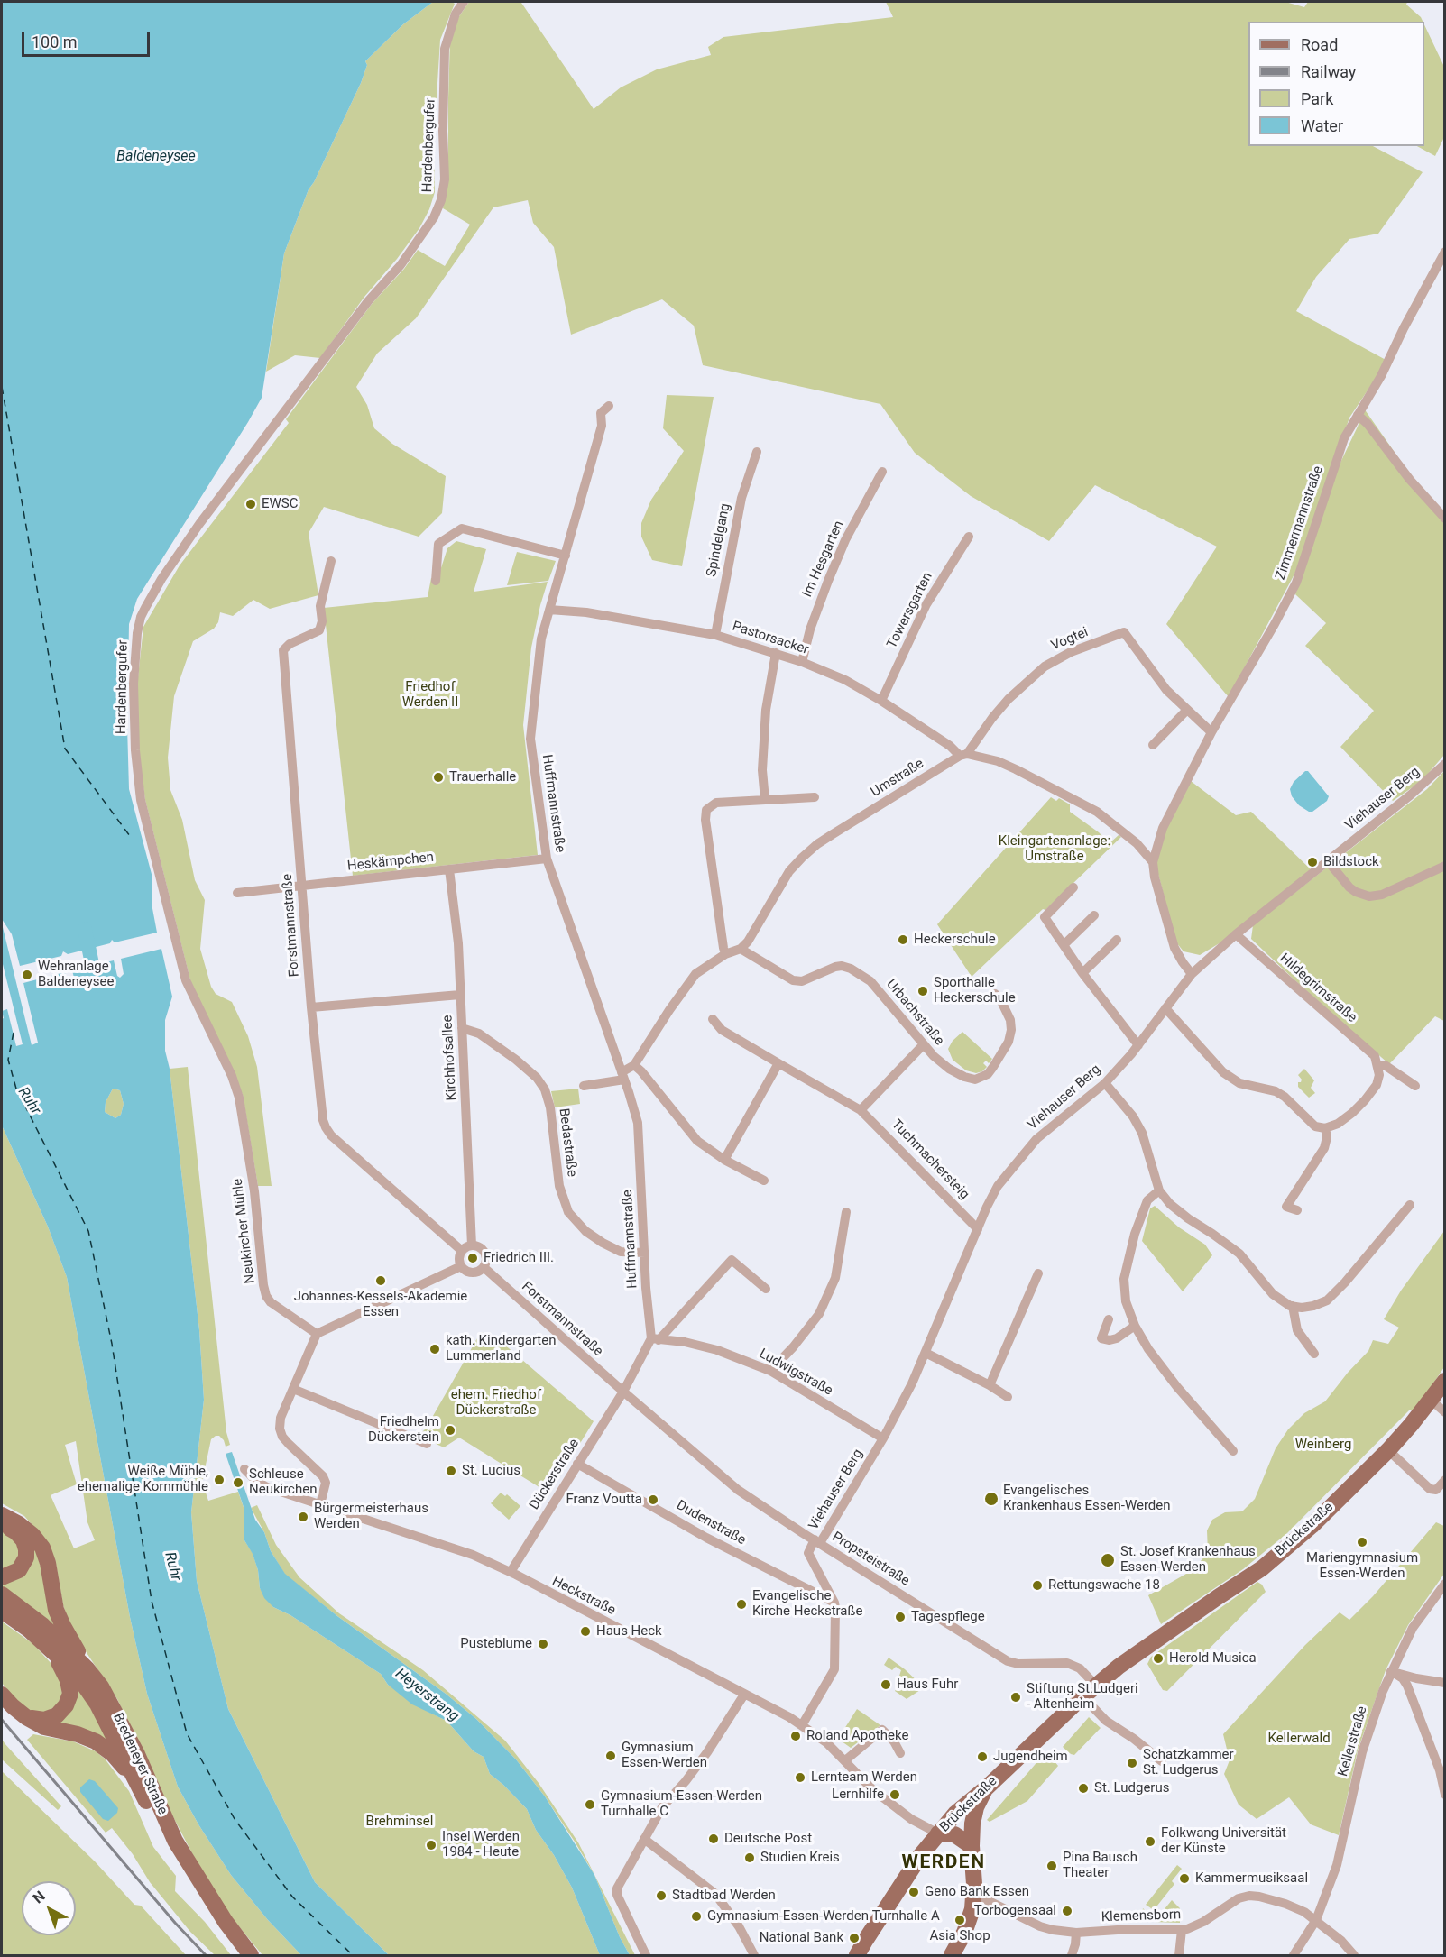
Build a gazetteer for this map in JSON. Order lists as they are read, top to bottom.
{
  "streets": {
    "main road": ["Brückstraße", "Bredeneyer Straße"],
    "street": [
      "Hardenbergufer",
      "Zimmermannstraße",
      "Spindelgang",
      "Im Hesgarten",
      "Towersgarten",
      "Pastorsacker",
      "Vogtei",
      "Umstraße",
      "Viehauser Berg",
      "Huffmannstraße",
      "Heskämpchen",
      "Forstmannstraße",
      "Hildegrimstraße",
      "Urbachstraße",
      "Kirchhofsallee",
      "Bedastraße",
      "Tuchmachersteig",
      "Neukircher Mühle",
      "Ludwigstraße",
      "Dückerstraße",
      "Dudenstraße",
      "Propsteistraße",
      "Heckstraße",
      "Kellerstraße",
      "Klemensborn"
    ]
  },
  "crossings": [
    ["Hardenbergufer", "Neukircher Mühle"],
    ["Zimmermannstraße", "Vogtei"],
    ["Spindelgang", "Pastorsacker"],
    ["Im Hesgarten", "Pastorsacker"],
    ["Towersgarten", "Pastorsacker"],
    ["Pastorsacker", "Vogtei"],
    ["Pastorsacker", "Umstraße"],
    ["Pastorsacker", "Huffmannstraße"],
    ["Vogtei", "Umstraße"],
    ["Umstraße", "Urbachstraße"],
    ["Viehauser Berg", "Hildegrimstraße"],
    ["Viehauser Berg", "Tuchmachersteig"],
    ["Viehauser Berg", "Ludwigstraße"],
    ["Viehauser Berg", "Propsteistraße"],
    ["Huffmannstraße", "Heskämpchen"],
    ["Huffmannstraße", "Bedastraße"],
    ["Huffmannstraße", "Ludwigstraße"],
    ["Heskämpchen", "Forstmannstraße"],
    ["Heskämpchen", "Kirchhofsallee"],
    ["Forstmannstraße", "Kirchhofsallee"],
    ["Forstmannstraße", "Dückerstraße"],
    ["Forstmannstraße", "Propsteistraße"],
    ["Kirchhofsallee", "Bedastraße"],
    ["Dückerstraße", "Dudenstraße"],
    ["Dückerstraße", "Propsteistraße"],
    ["Dückerstraße", "Heckstraße"],
    ["Brückstraße", "Propsteistraße"],
    ["Brückstraße", "Heckstraße"],
    ["Kellerstraße", "Klemensborn"]
  ],
  "districts": ["WERDEN"],
  "water": ["Baldeneysee", "Ruhr", "Heyerstrang"],
  "parks": [
    "Friedhof Werden II",
    "Kleingartenanlage: Umstraße",
    "ehem. Friedhof Dückerstraße",
    "Weinberg",
    "Kellerwald",
    "Brehminsel"
  ],
  "places": [
    "EWSC",
    "Trauerhalle",
    "Bildstock",
    "Heckerschule",
    "Wehranlage Baldeneysee",
    "Sporthalle Heckerschule",
    "Friedrich III.",
    "Johannes-Kessels-Akademie Essen",
    "kath. Kindergarten Lummerland",
    "Friedhelm Dückerstein",
    "St. Lucius",
    "Weiße Mühle, ehemalige Kornmühle",
    "Schleuse Neukirchen",
    "Evangelisches Krankenhaus Essen-Werden",
    "Franz Voutta",
    "Bürgermeisterhaus Werden",
    "Mariengymnasium Essen-Werden",
    "St. Josef Krankenhaus Essen-Werden",
    "Rettungswache 18",
    "Evangelische Kirche Heckstraße",
    "Tagespflege",
    "Haus Heck",
    "Pusteblume",
    "Herold Musica",
    "Haus Fuhr",
    "Stiftung St.Ludgeri - Altenheim",
    "Roland Apotheke",
    "Gymnasium Essen-Werden",
    "Jugendheim",
    "Schatzkammer St. Ludgerus",
    "Lernteam Werden",
    "St. Ludgerus",
    "Lernhilfe",
    "Gymnasium-Essen-Werden Turnhalle C",
    "Deutsche Post",
    "Folkwang Universität der Künste",
    "Insel Werden 1984 - Heute",
    "Studien Kreis",
    "Pina Bausch Theater",
    "Kammermusiksaal",
    "Geno Bank Essen",
    "Stadtbad Werden",
    "Torbogensaal",
    "Gymnasium-Essen-Werden Turnhalle A",
    "Asia Shop",
    "National Bank"
  ],
  "legend": [
    "Road",
    "Railway",
    "Park",
    "Water"
  ],
  "scale_bar": "100 m",
  "north": "top left"
}
